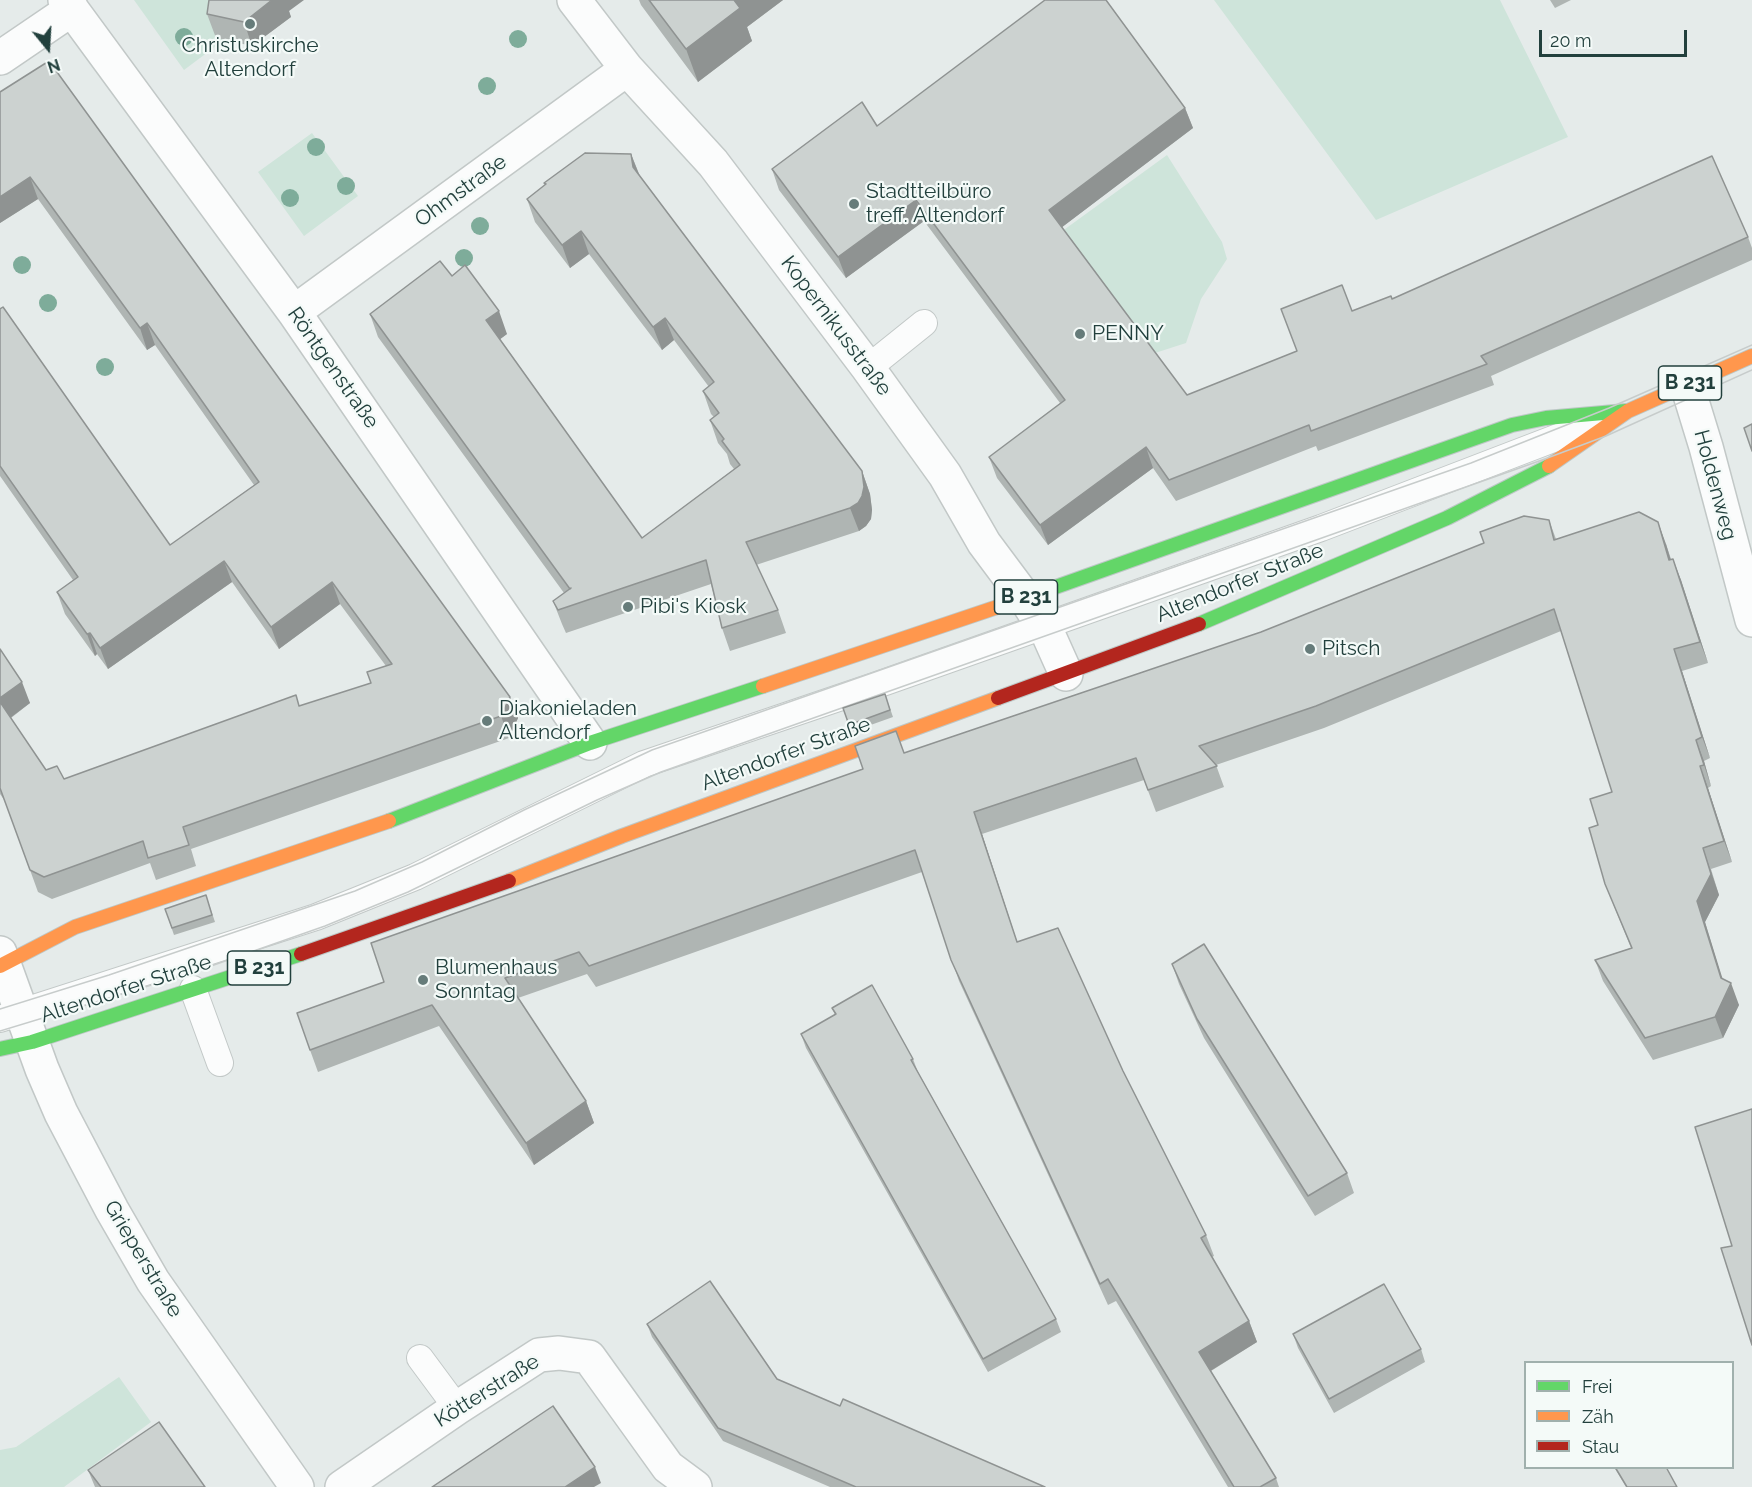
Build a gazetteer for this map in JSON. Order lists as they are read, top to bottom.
{
  "streets": {
    "main road": ["B 231", "Altendorfer Straße"],
    "street": [
      "Ohmstraße",
      "Kopernikusstraße",
      "Röntgenstraße",
      "Holdenweg",
      "Grieperstraße",
      "Kötterstraße"
    ]
  },
  "crossings": [
    ["Ohmstraße", "Kopernikusstraße"],
    ["Ohmstraße", "Röntgenstraße"],
    ["Kopernikusstraße", "Altendorfer Straße"],
    ["Röntgenstraße", "Altendorfer Straße"],
    ["Holdenweg", "Altendorfer Straße"],
    ["Altendorfer Straße", "Grieperstraße"]
  ],
  "places": [
    "Christuskirche Altendorf",
    "Stadtteilbüro treff. Altendorf",
    "PENNY",
    "Pibi's Kiosk",
    "Pitsch",
    "Diakonieladen Altendorf",
    "Blumenhaus Sonntag"
  ],
  "legend": ["Frei", "Zäh", "Stau"],
  "scale_bar": "20 m",
  "north": "bottom"
}
